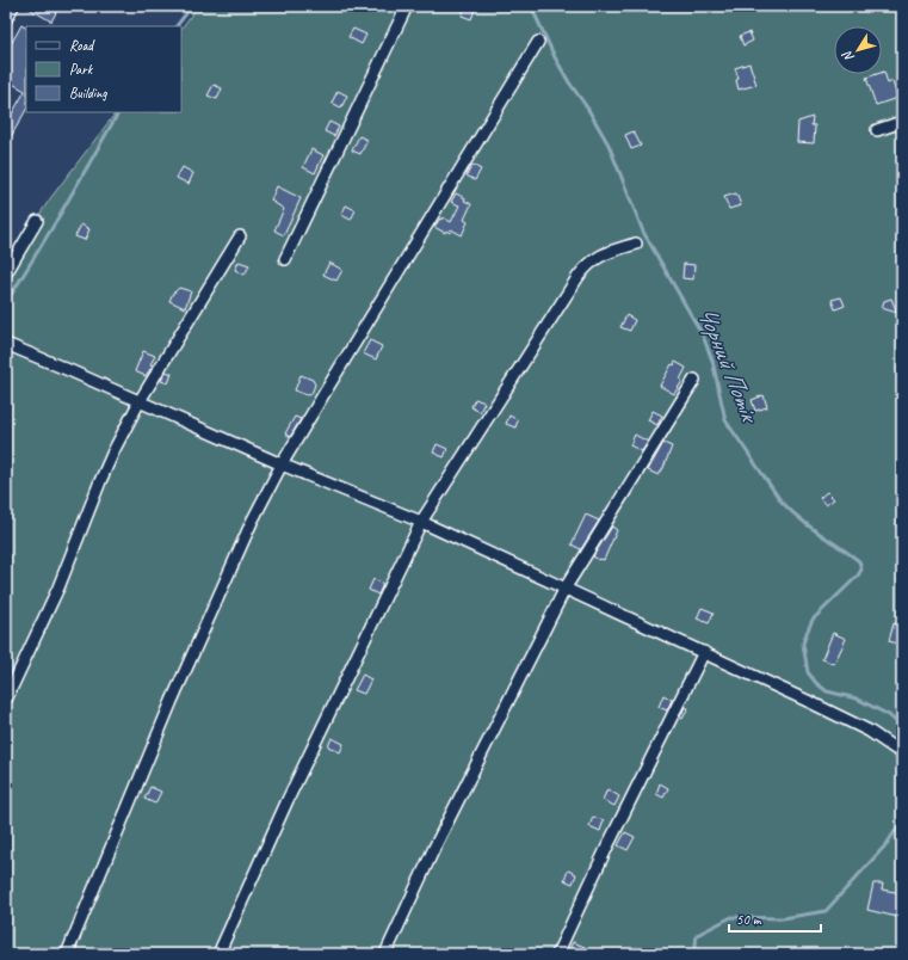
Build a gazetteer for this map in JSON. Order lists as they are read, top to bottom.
{
  "water": ["Чорний Потік"],
  "legend": ["Road", "Park", "Building"],
  "scale_bar": "50 m",
  "north": "bottom left"
}
